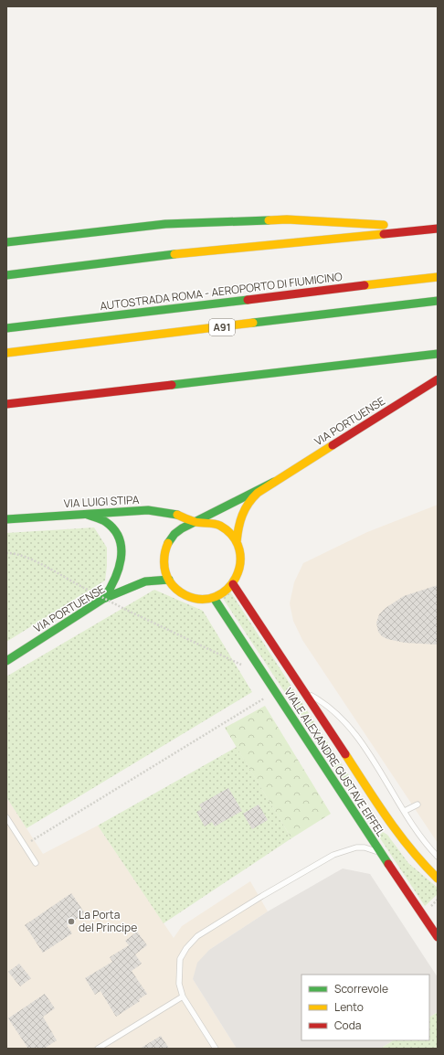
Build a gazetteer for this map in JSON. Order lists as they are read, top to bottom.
{
  "streets": {
    "main road": [
      "AUTOSTRADA ROMA - AEROPORTO DI FIUMICINO",
      "A91",
      "VIA PORTUENSE",
      "VIA LUIGI STIPA",
      "VIALE ALEXANDRE GUSTAVE EIFFEL"
    ]
  },
  "crossings": [
    ["VIA PORTUENSE", "VIA LUIGI STIPA"],
    ["VIA PORTUENSE", "VIALE ALEXANDRE GUSTAVE EIFFEL"],
    ["VIA LUIGI STIPA", "VIALE ALEXANDRE GUSTAVE EIFFEL"]
  ],
  "places": ["La Porta del Principe"],
  "legend": ["Scorrevole", "Lento", "Coda"]
}
